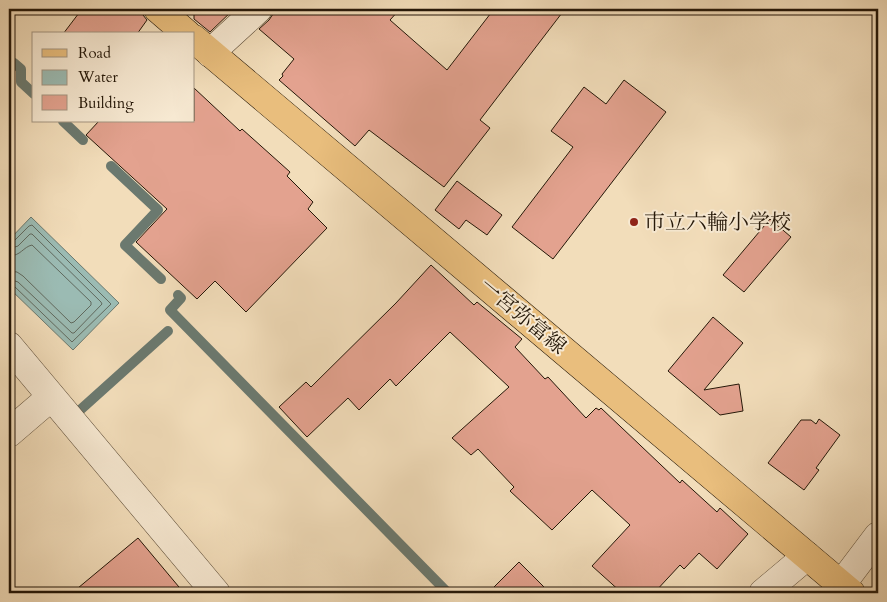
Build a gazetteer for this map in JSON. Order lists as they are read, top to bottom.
{
  "streets": {
    "main road": ["一宮弥富線"]
  },
  "places": ["市立六輪小学校"],
  "legend": ["Road", "Water", "Building"]
}
